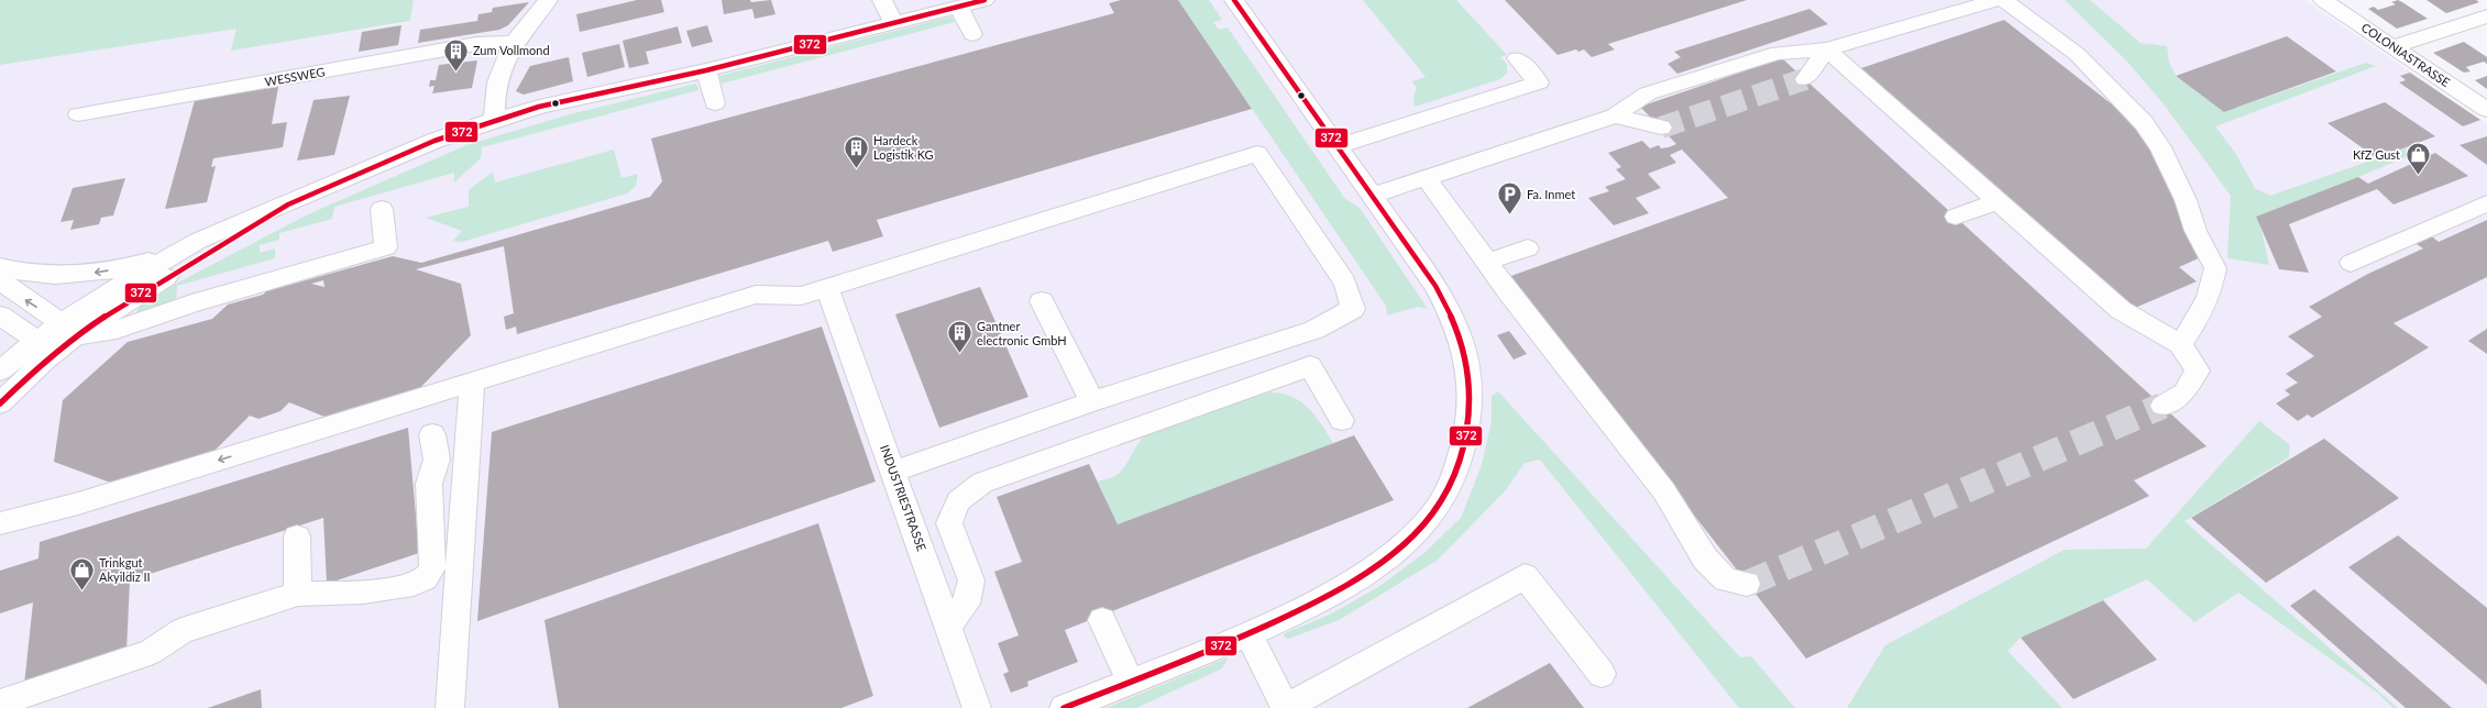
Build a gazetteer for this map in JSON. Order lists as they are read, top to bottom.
{
  "streets": {
    "street": ["COLONIASTRASSE", "WESSWEG", "INDUSTRIESTRASSE"]
  },
  "places": {
    "building": ["Zum Vollmond", "Hardeck Logistik KG", "Gantner electronic GmbH"],
    "shop": ["KfZ Gust", "Trinkgut Akyildiz II"],
    "parking": ["Fa. Inmet"]
  },
  "lines": ["transit line 372"]
}
